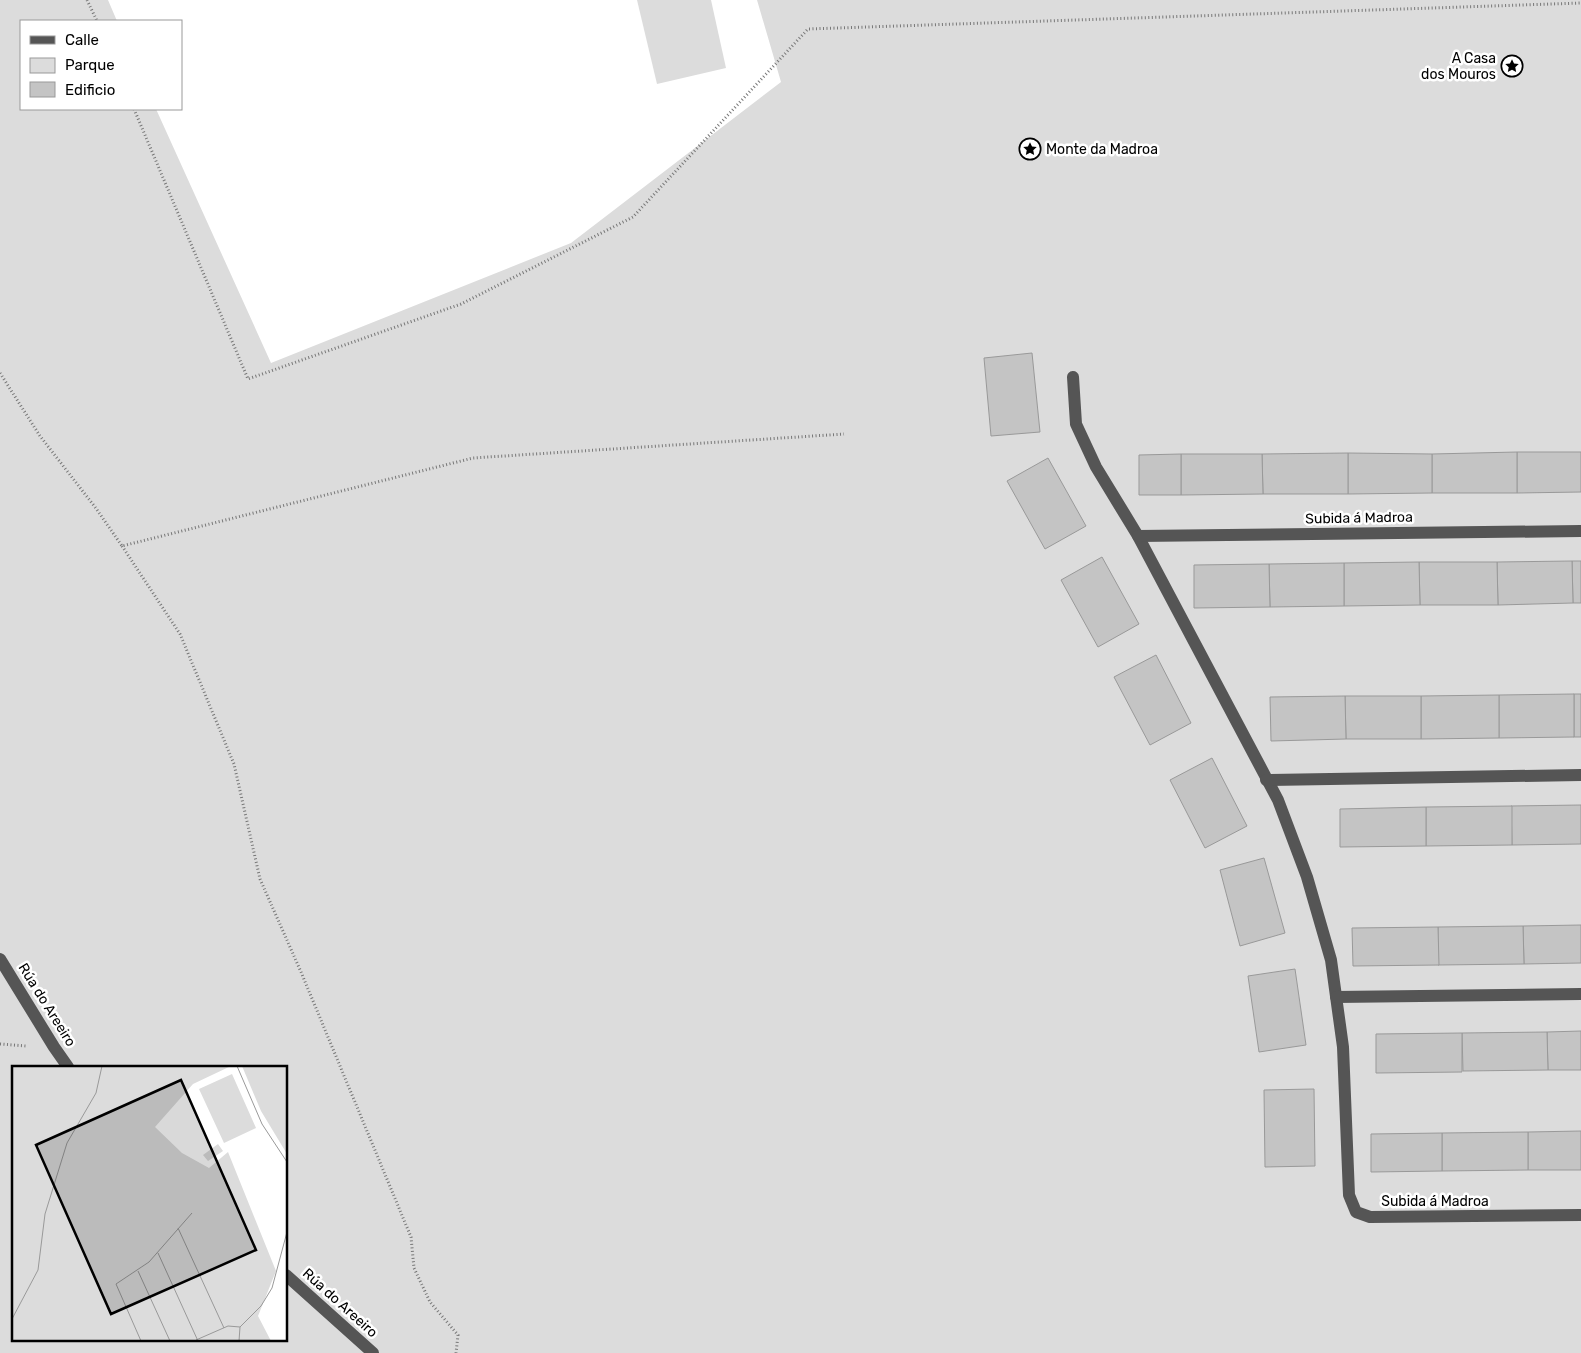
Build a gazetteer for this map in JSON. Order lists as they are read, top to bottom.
{
  "streets": {
    "street": ["Subida á Madroa", "Rúa do Areeiro"]
  },
  "places": {
    "place": ["A Casa dos Mouros", "Monte da Madroa"]
  },
  "legend": ["Calle", "Parque", "Edificio"]
}
